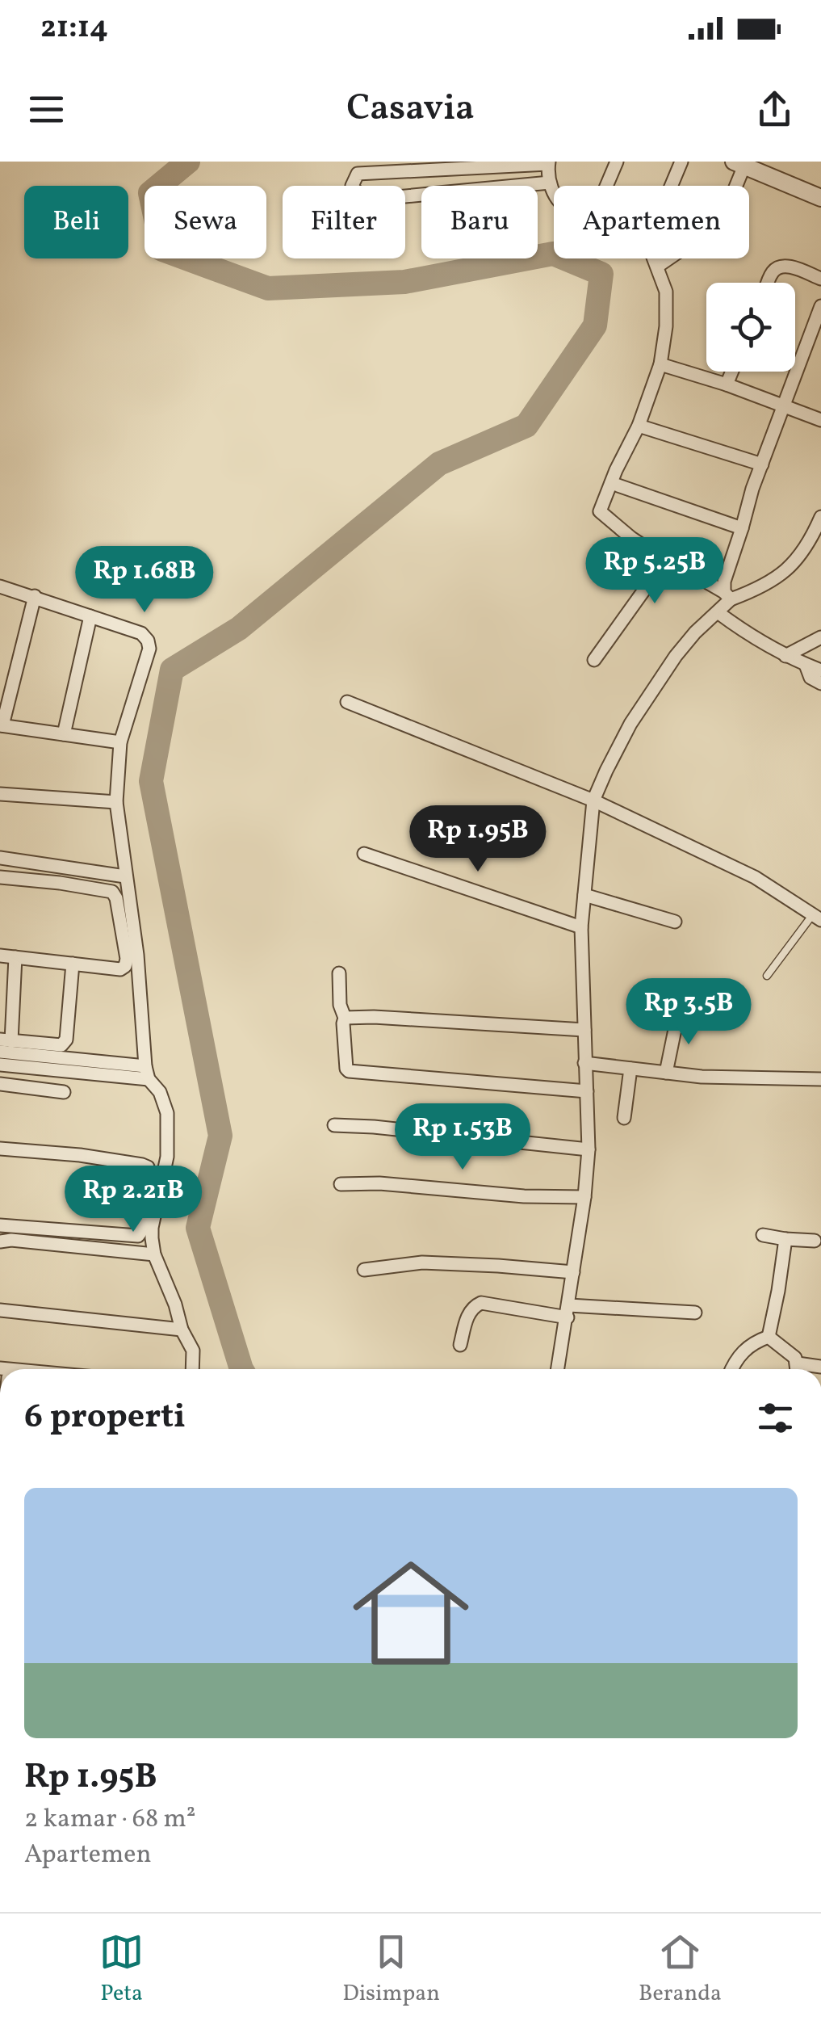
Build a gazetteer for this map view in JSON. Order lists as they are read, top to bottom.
{
  "page": {
    "status": "21:14",
    "header": "Casavia",
    "chip": [
      "Beli",
      "Sewa",
      "Filter",
      "Baru",
      "Apartemen"
    ],
    "price": [
      "Rp 5.25B",
      "Rp 1.68B",
      "Rp 1.95B",
      "Rp 3.5B",
      "Rp 1.53B",
      "Rp 2.21B"
    ],
    "heading": "6 properti",
    "list": [
      {
        "name": "Rp 1.95B",
        "note": "2 kamar · 68 m² · Apartemen"
      }
    ],
    "tabs": ["Peta", "Disimpan", "Beranda"]
  }
}
